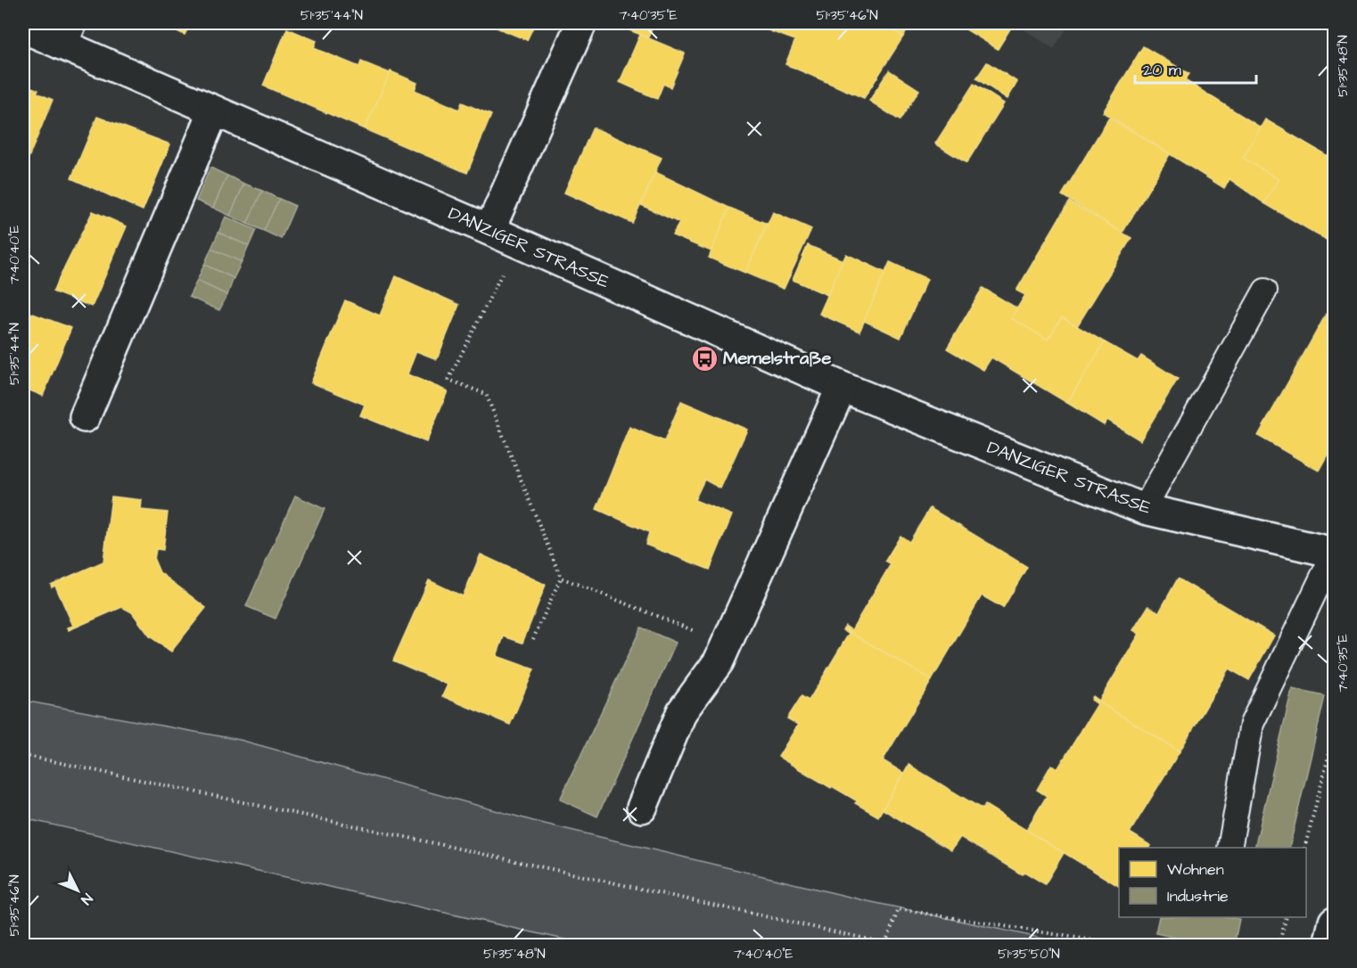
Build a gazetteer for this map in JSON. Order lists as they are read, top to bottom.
{
  "streets": {
    "street": ["DANZIGER STRASSE"]
  },
  "places": {
    "bus stop": ["Memelstraße"]
  },
  "legend": ["Wohnen", "Industrie"],
  "scale_bar": "20 m",
  "north": "bottom right",
  "coordinates": [
    "51°35'44\"N",
    "7°40'35\"E",
    "51°35'46\"N",
    "51°35'48\"N",
    "7°40'40\"E",
    "51°35'50\"N"
  ]
}
